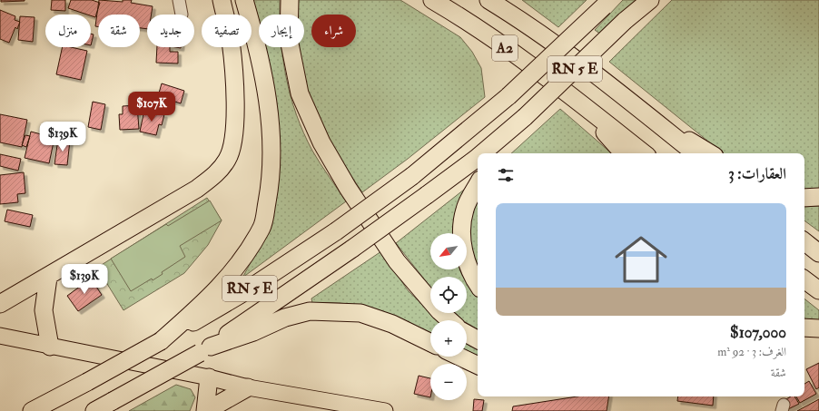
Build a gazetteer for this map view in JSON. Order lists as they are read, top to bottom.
{
  "streets": {
    "highway": ["A2", "RN 5 E"]
  },
  "north": "bottom left",
  "page": {
    "chip": [
      "شراء",
      "إيجار",
      "تصفية",
      "جديد",
      "شقة",
      "منزل"
    ],
    "price": ["$107K", "$139K", "$139K"],
    "heading": "العقارات: 3",
    "list": [
      {
        "name": "$107,000",
        "note": "الغرف: 3 · 92 m² · شقة"
      }
    ],
    "map_buttons": ["+", "−"]
  }
}
